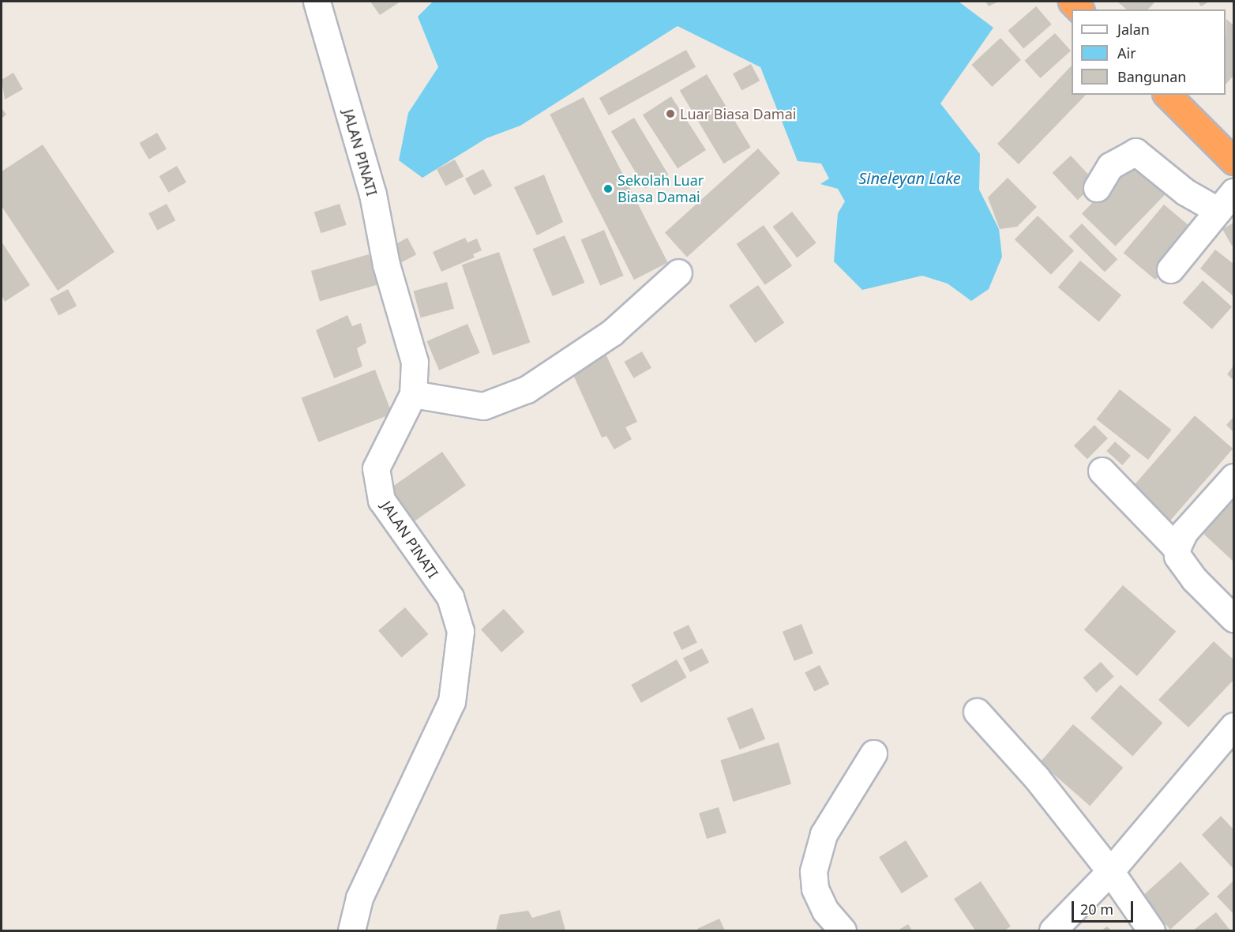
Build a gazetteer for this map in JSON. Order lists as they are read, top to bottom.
{
  "streets": {
    "street": ["JALAN PINATI"]
  },
  "water": ["Sineleyan Lake"],
  "places": ["Luar Biasa Damai", "Sekolah Luar Biasa Damai"],
  "legend": ["Jalan", "Air", "Bangunan"],
  "scale_bar": "20 m"
}
